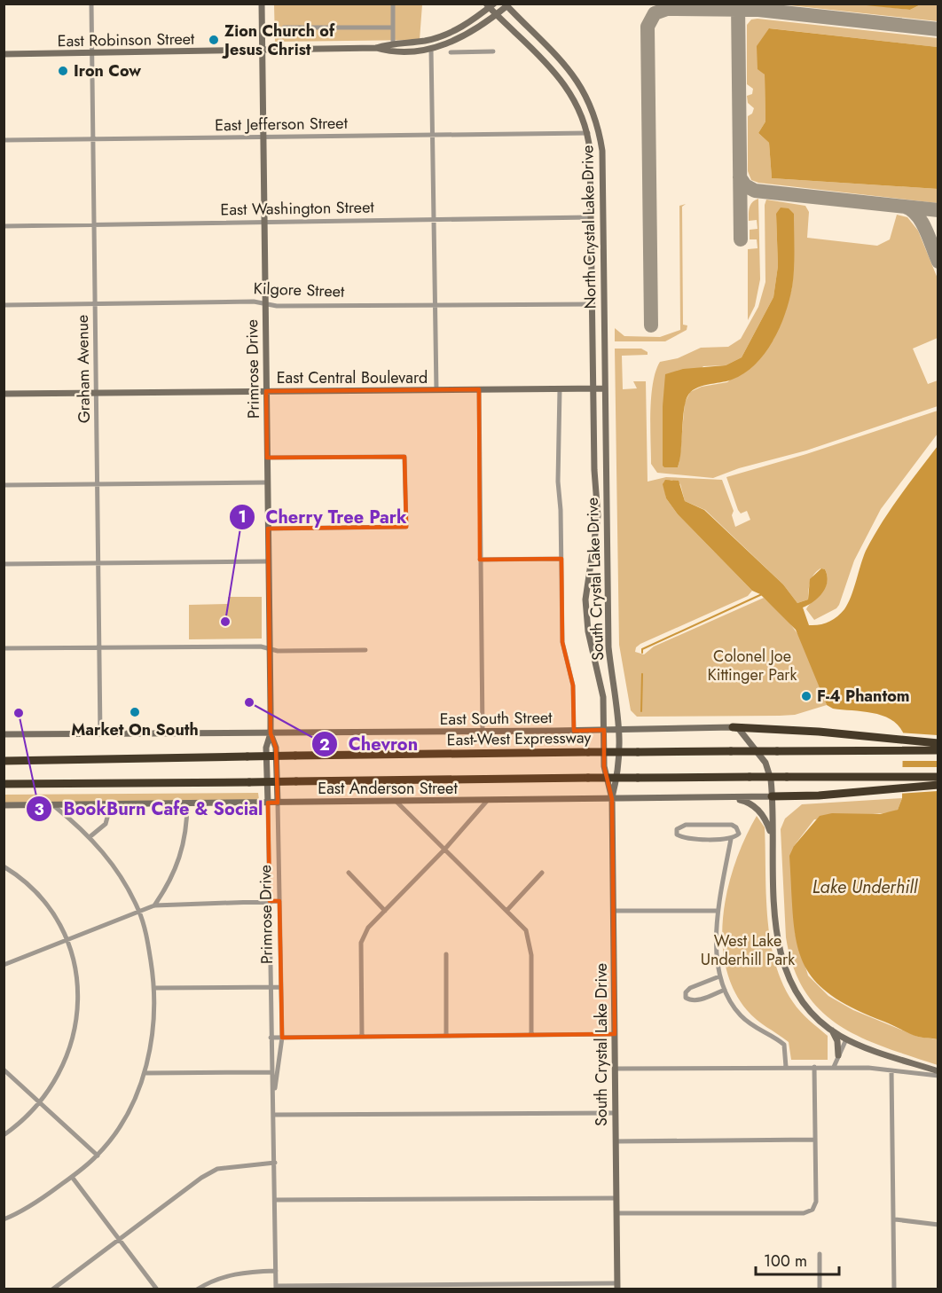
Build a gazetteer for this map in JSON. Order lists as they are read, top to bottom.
{
  "streets": {
    "highway": ["East-West Expressway"],
    "main road": [
      "East Robinson Street",
      "North Crystal Lake Drive",
      "Primrose Drive",
      "East Central Boulevard",
      "South Crystal Lake Drive",
      "East South Street",
      "East Anderson Street"
    ],
    "street": [
      "East Jefferson Street",
      "East Washington Street",
      "Kilgore Street",
      "Graham Avenue"
    ]
  },
  "crossings": [
    ["East Robinson Street", "North Crystal Lake Drive"],
    ["East Robinson Street", "Graham Avenue"],
    ["East Robinson Street", "Primrose Drive"],
    ["East Jefferson Street", "North Crystal Lake Drive"],
    ["East Jefferson Street", "Graham Avenue"],
    ["East Jefferson Street", "Primrose Drive"],
    ["East Washington Street", "North Crystal Lake Drive"],
    ["East Washington Street", "Graham Avenue"],
    ["East Washington Street", "Primrose Drive"],
    ["North Crystal Lake Drive", "Kilgore Street"],
    ["North Crystal Lake Drive", "East Central Boulevard"],
    ["North Crystal Lake Drive", "South Crystal Lake Drive"],
    ["Kilgore Street", "Graham Avenue"],
    ["Kilgore Street", "Primrose Drive"],
    ["Graham Avenue", "East Central Boulevard"],
    ["Graham Avenue", "East South Street"],
    ["Primrose Drive", "East Central Boulevard"],
    ["Primrose Drive", "East South Street"],
    ["Primrose Drive", "East Anderson Street"],
    ["East Central Boulevard", "South Crystal Lake Drive"],
    ["South Crystal Lake Drive", "East South Street"],
    ["South Crystal Lake Drive", "East Anderson Street"]
  ],
  "water": ["Lake Underhill"],
  "parks": ["Colonel Joe Kittinger Park", "West Lake Underhill Park"],
  "places": [
    "Zion Church of Jesus Christ",
    "Iron Cow",
    "Cherry Tree Park",
    "F-4 Phantom",
    "Chevron",
    "Market On South",
    "BookBurn Cafe & Social"
  ],
  "scale_bar": "100 m"
}
